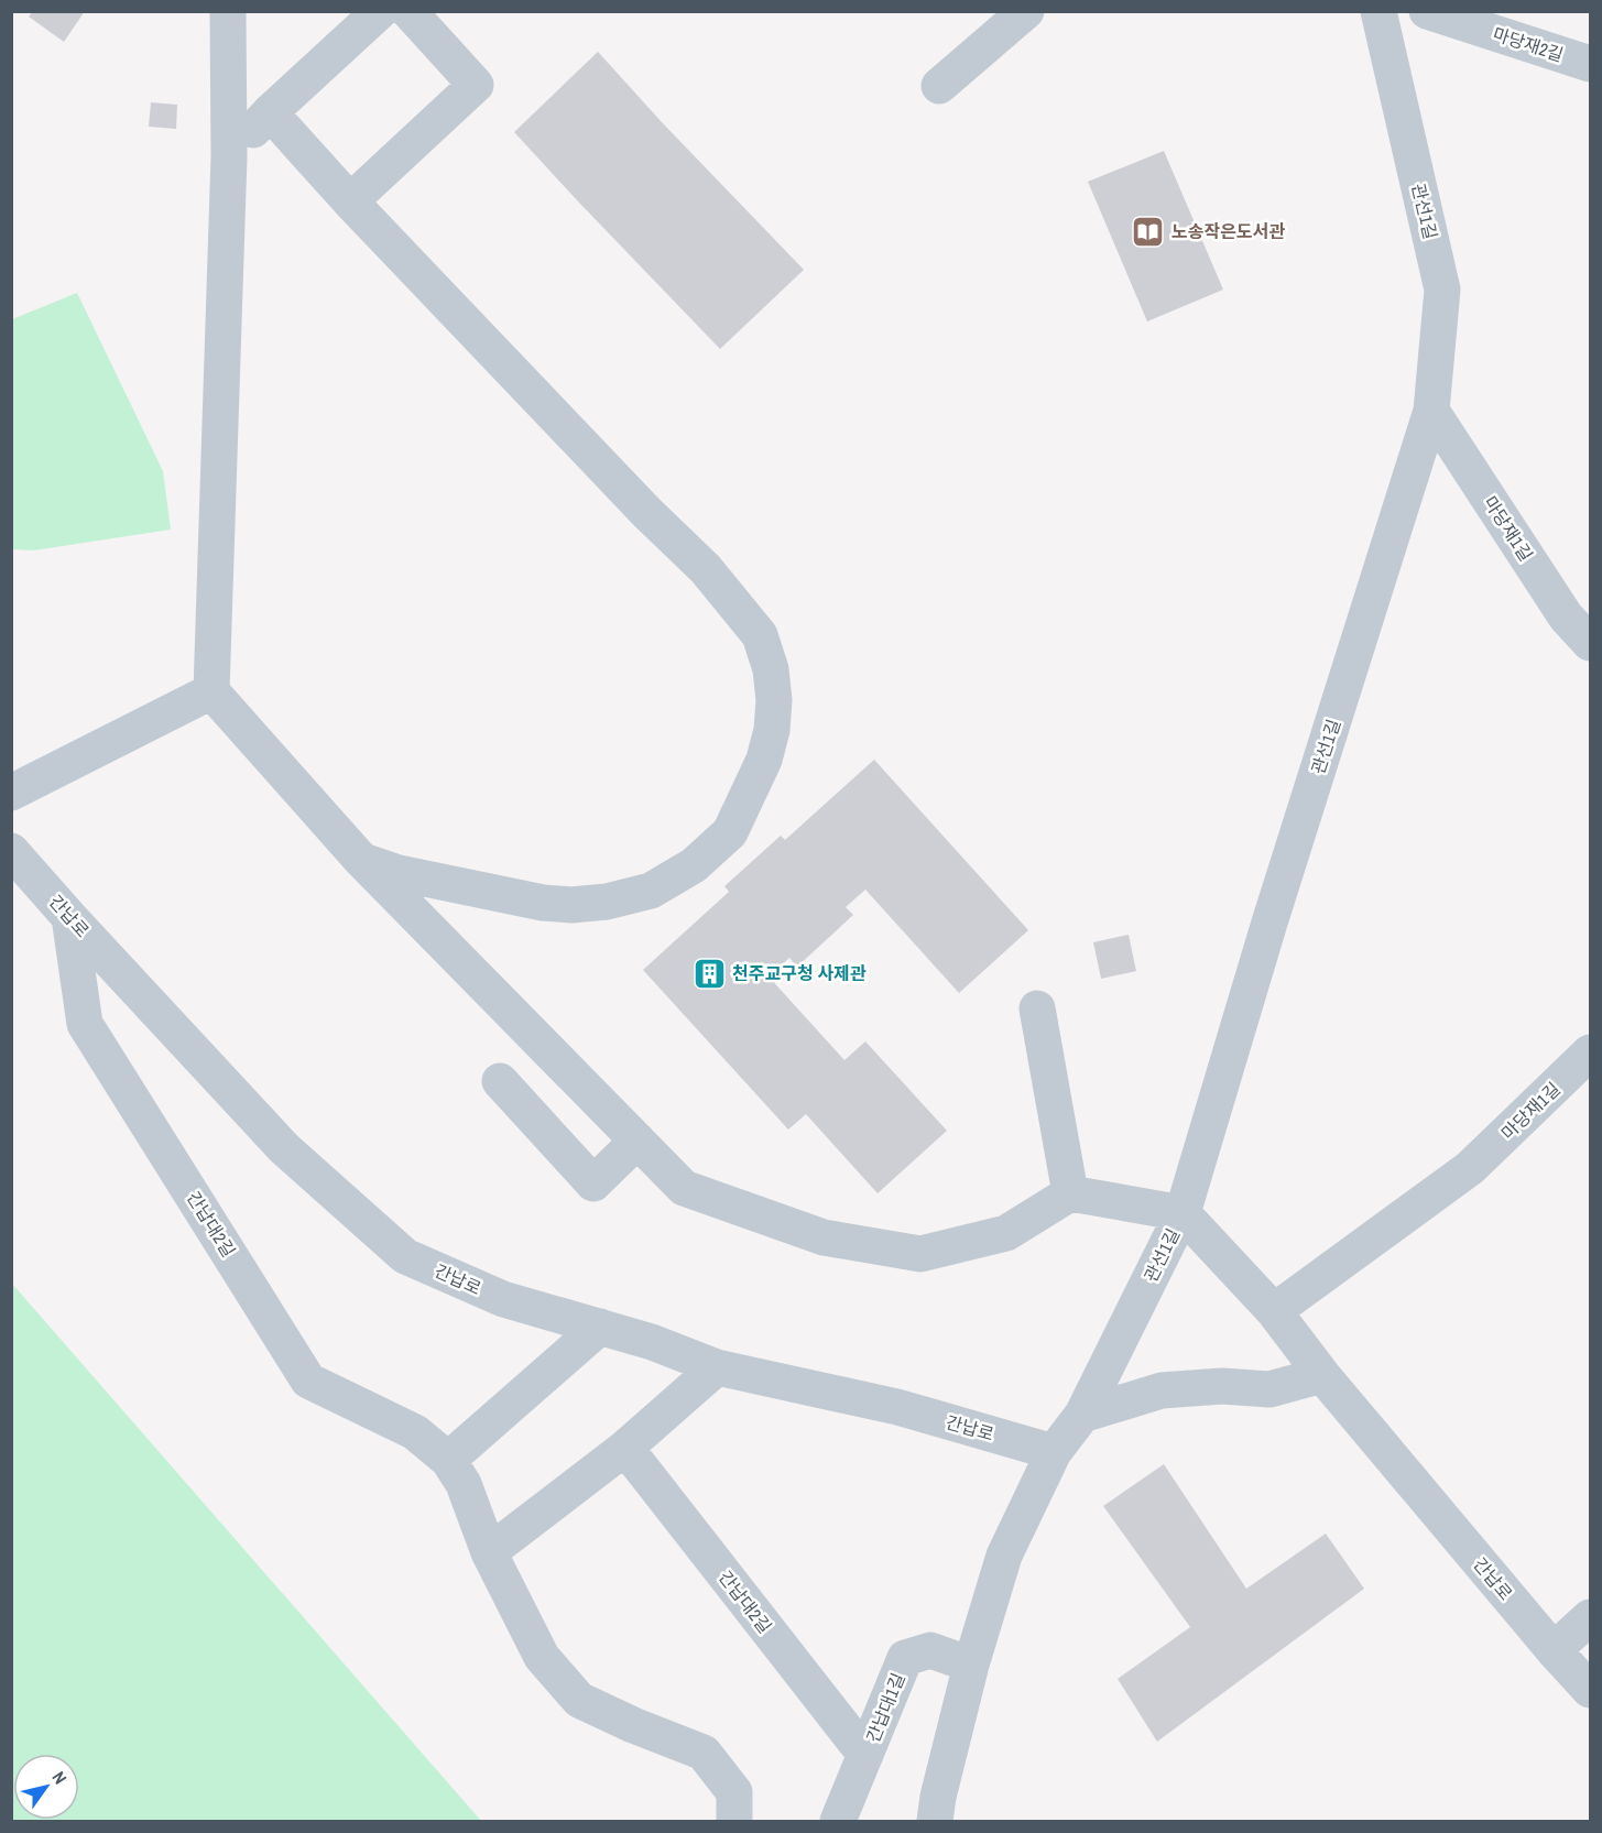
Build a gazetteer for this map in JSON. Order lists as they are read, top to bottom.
{
  "streets": {
    "street": [
      "마당재2길",
      "관선1길",
      "마당재1길",
      "간납로",
      "간납대2길",
      "간납대1길"
    ]
  },
  "crossings": [
    ["관선1길", "마당재1길"],
    ["관선1길", "간납로"],
    ["마당재1길", "간납로"],
    ["간납로", "간납대2길"],
    ["간납대2길", "간납대1길"]
  ],
  "places": {
    "library": ["노송작은도서관"],
    "building": ["천주교구청 사제관"]
  },
  "north": "top right"
}
